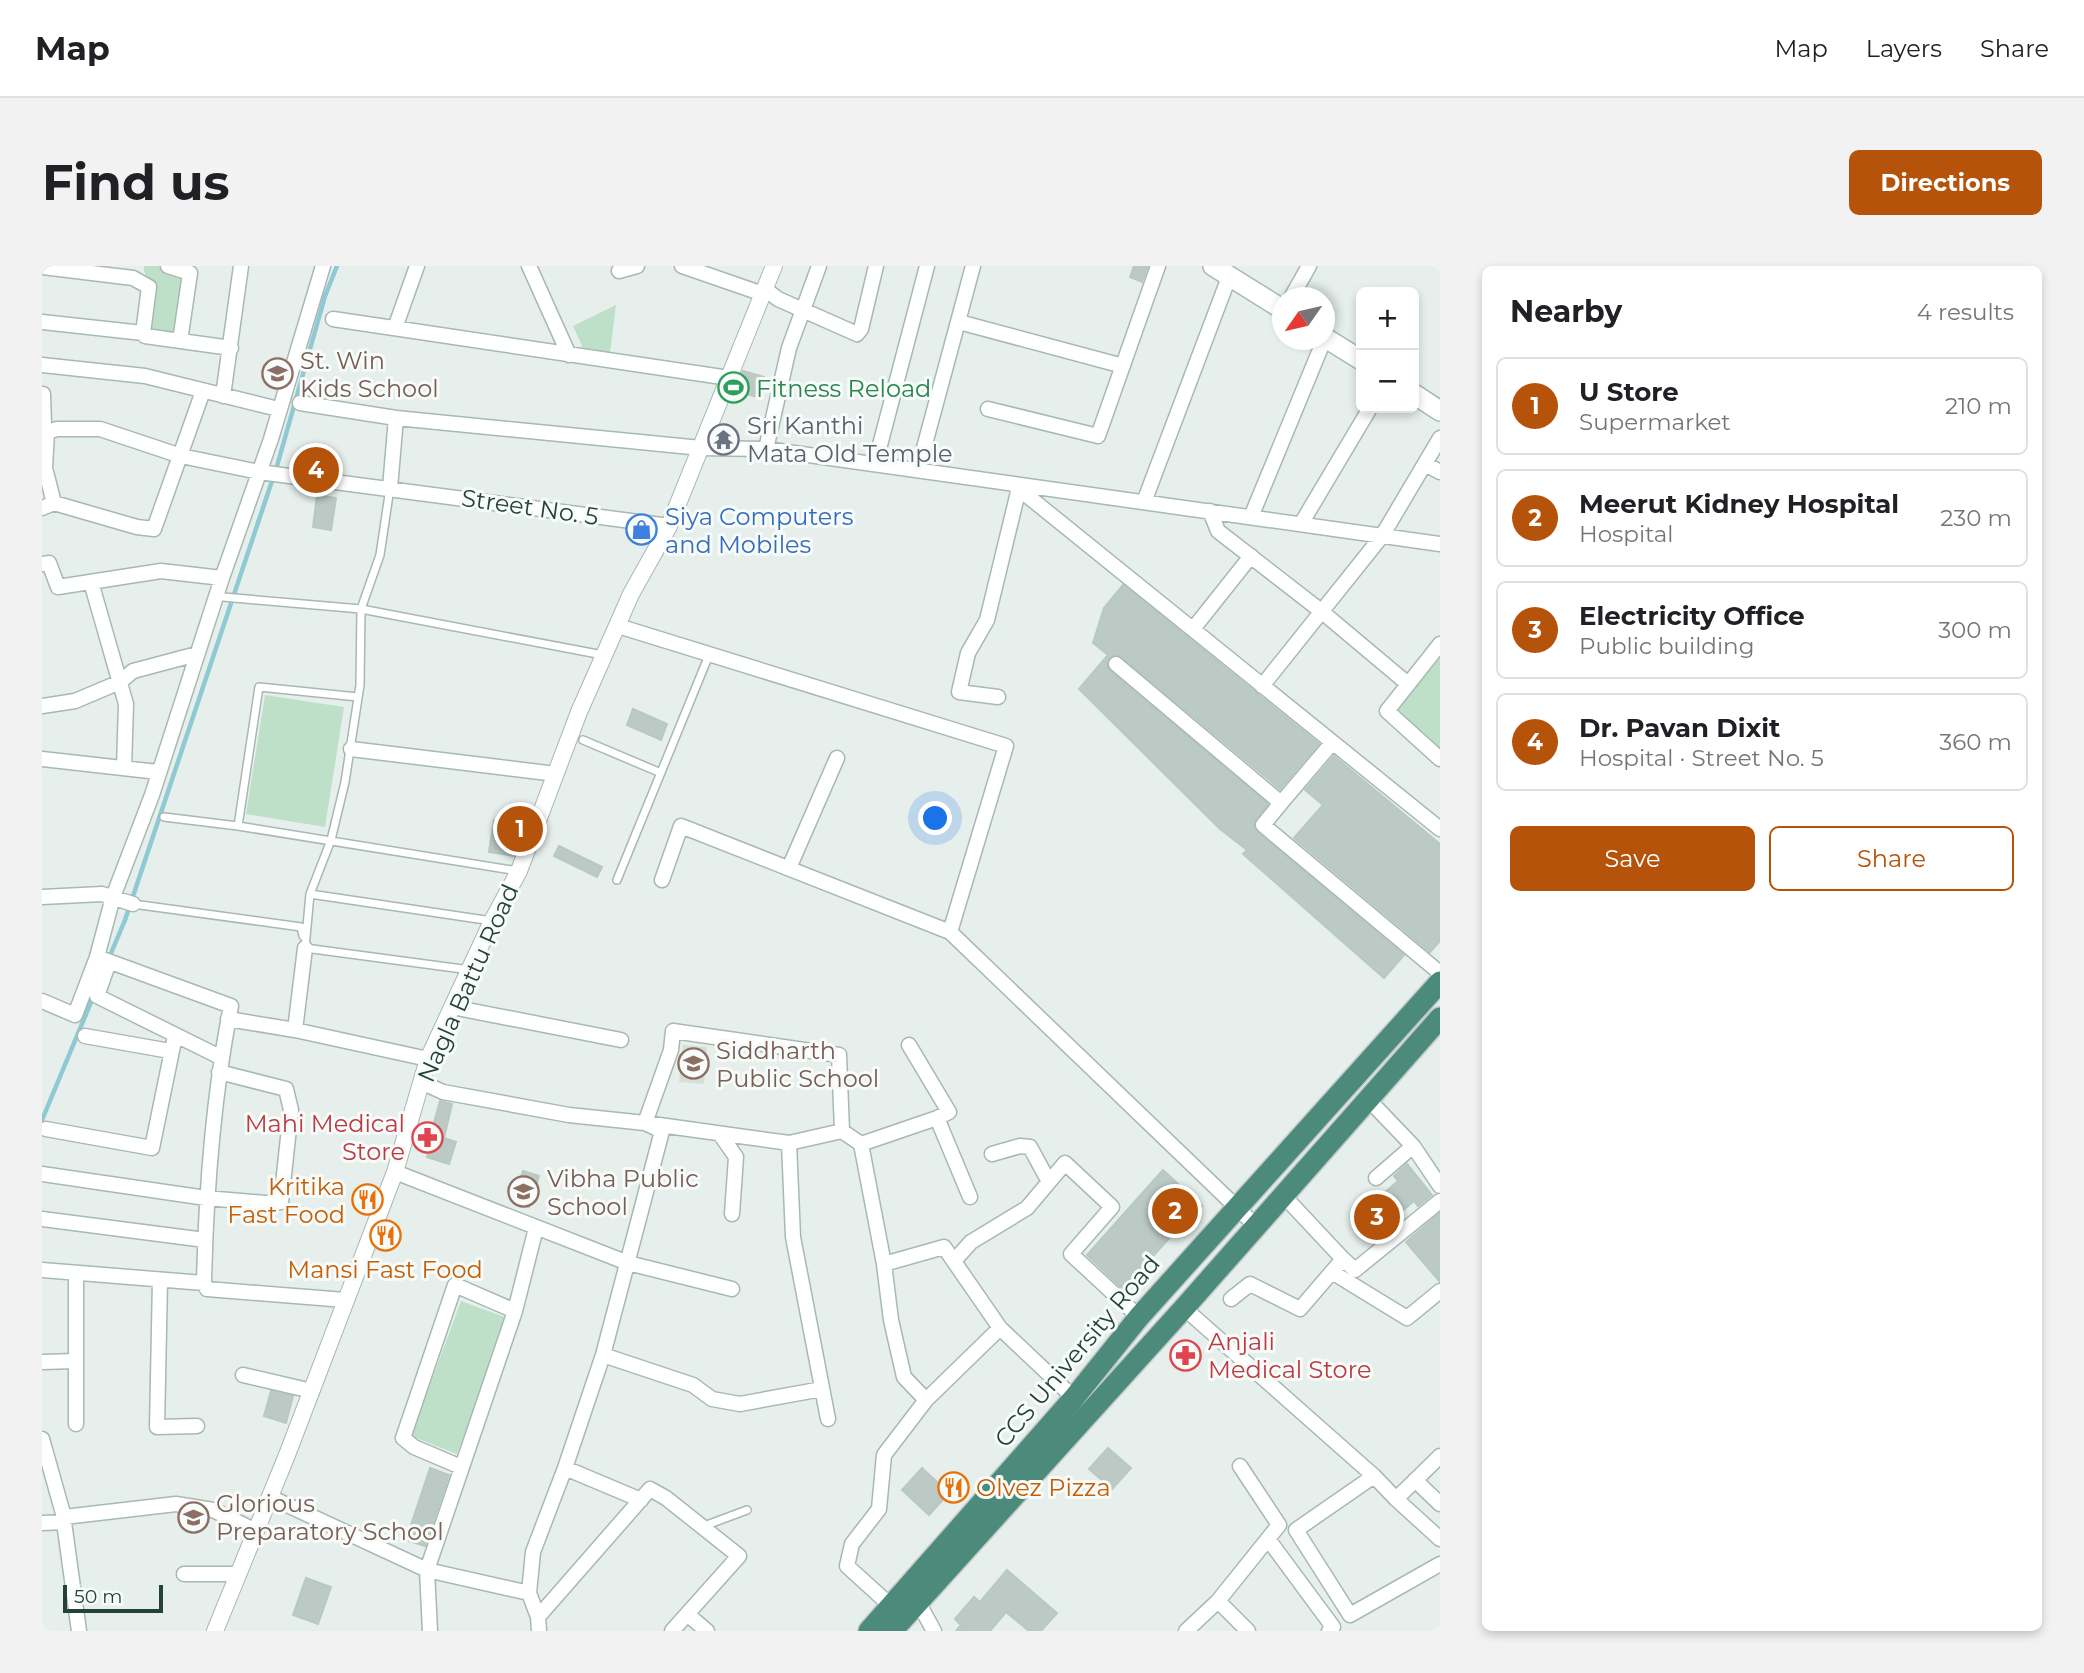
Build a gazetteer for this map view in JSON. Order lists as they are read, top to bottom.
{
  "streets": {
    "highway": ["CCS University Road"],
    "street": ["Street No. 5", "Nagla Battu Road"]
  },
  "crossings": [
    ["Street No. 5", "Nagla Battu Road"]
  ],
  "places": {
    "school or university": [
      "St. Win Kids School",
      "Siddharth Public School",
      "Vibha Public School",
      "Glorious Preparatory School"
    ],
    "sports": ["Fitness Reload"],
    "temple": ["Sri Kanthi Mata Old Temple"],
    "shop": ["Siya Computers and Mobiles"],
    "pharmacy": ["Mahi Medical Store", "Anjali Medical Store"],
    "restaurant": ["Kritika Fast Food", "Mansi Fast Food", "Olvez Pizza"]
  },
  "scale_bar": "50 m",
  "north": "bottom left",
  "page": {
    "header": "Map",
    "nav": ["Map", "Layers", "Share"],
    "buttons": [
      "Directions",
      ["Save", "Share"]
    ],
    "title": "Find us",
    "heading": ["Nearby", "4 results"],
    "map_buttons": ["+", "−"],
    "list": [
      {
        "mark": "1",
        "name": "U Store",
        "note": "Supermarket",
        "value": "210 m"
      },
      {
        "mark": "2",
        "name": "Meerut Kidney Hospital",
        "note": "Hospital",
        "value": "230 m"
      },
      {
        "mark": "3",
        "name": "Electricity Office",
        "note": "Public building",
        "value": "300 m"
      },
      {
        "mark": "4",
        "name": "Dr. Pavan Dixit",
        "note": "Hospital · Street No. 5",
        "value": "360 m"
      }
    ],
    "pins": [
      "4",
      "1",
      "2",
      "3"
    ],
    "scale": "50 m"
  }
}
